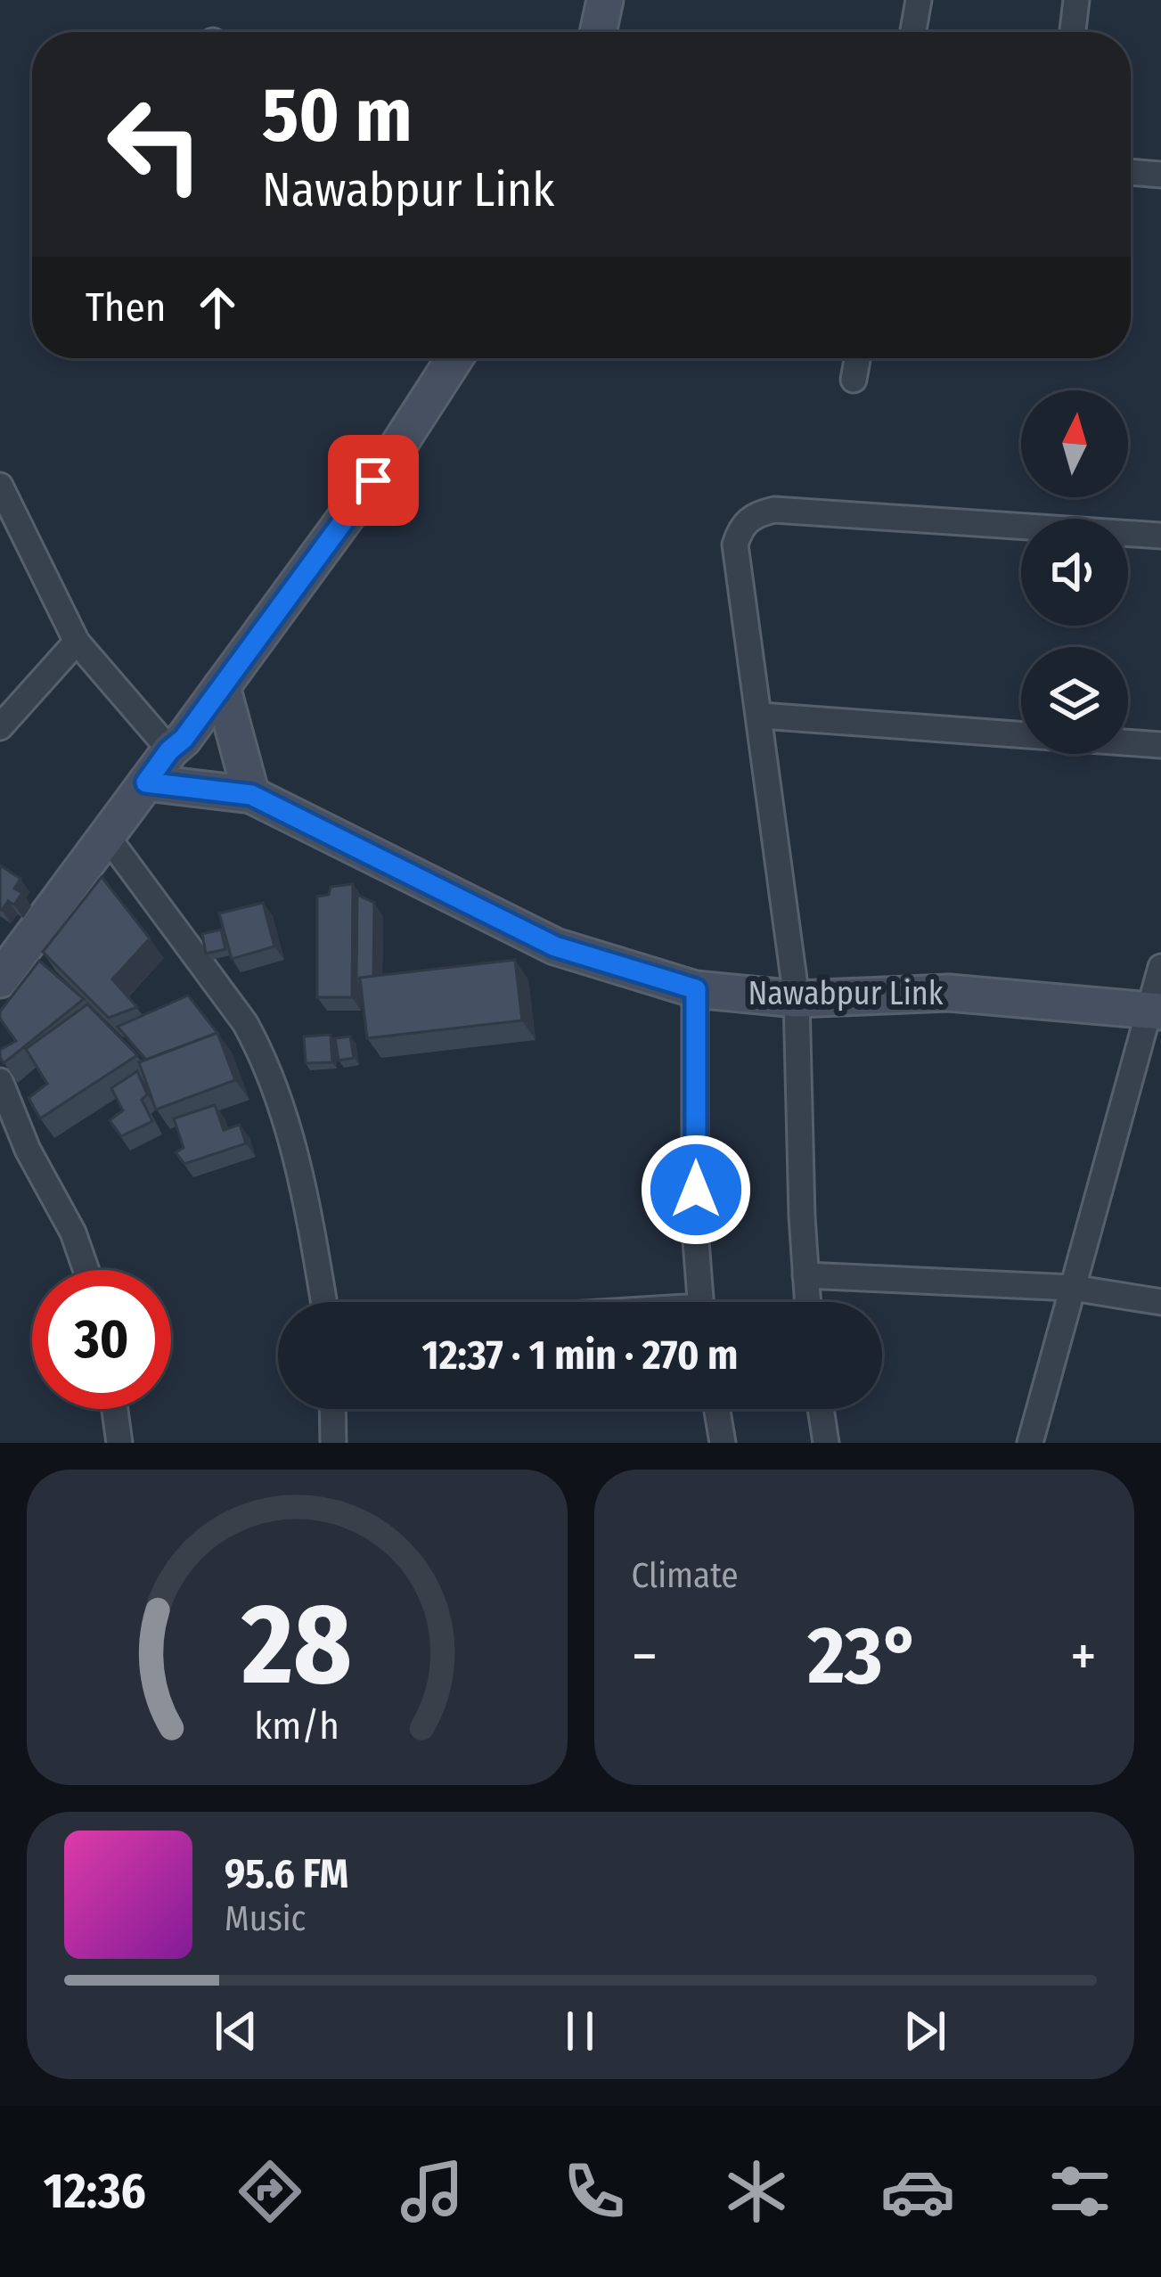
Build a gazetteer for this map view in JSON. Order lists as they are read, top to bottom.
{
  "streets": {
    "street": ["Nawabpur Link"]
  },
  "north": "top",
  "page": {
    "turn": ["50 m", "Nawabpur Link"],
    "then": "Then",
    "limit": "30",
    "trip": "12:37 · 1 min · 270 m",
    "tile": "Climate",
    "heat": ["−", "23°", "+"],
    "song": ["95.6 FM", "Music"],
    "tabs": "12:36",
    "gauge": ["28", "km/h"]
  }
}
